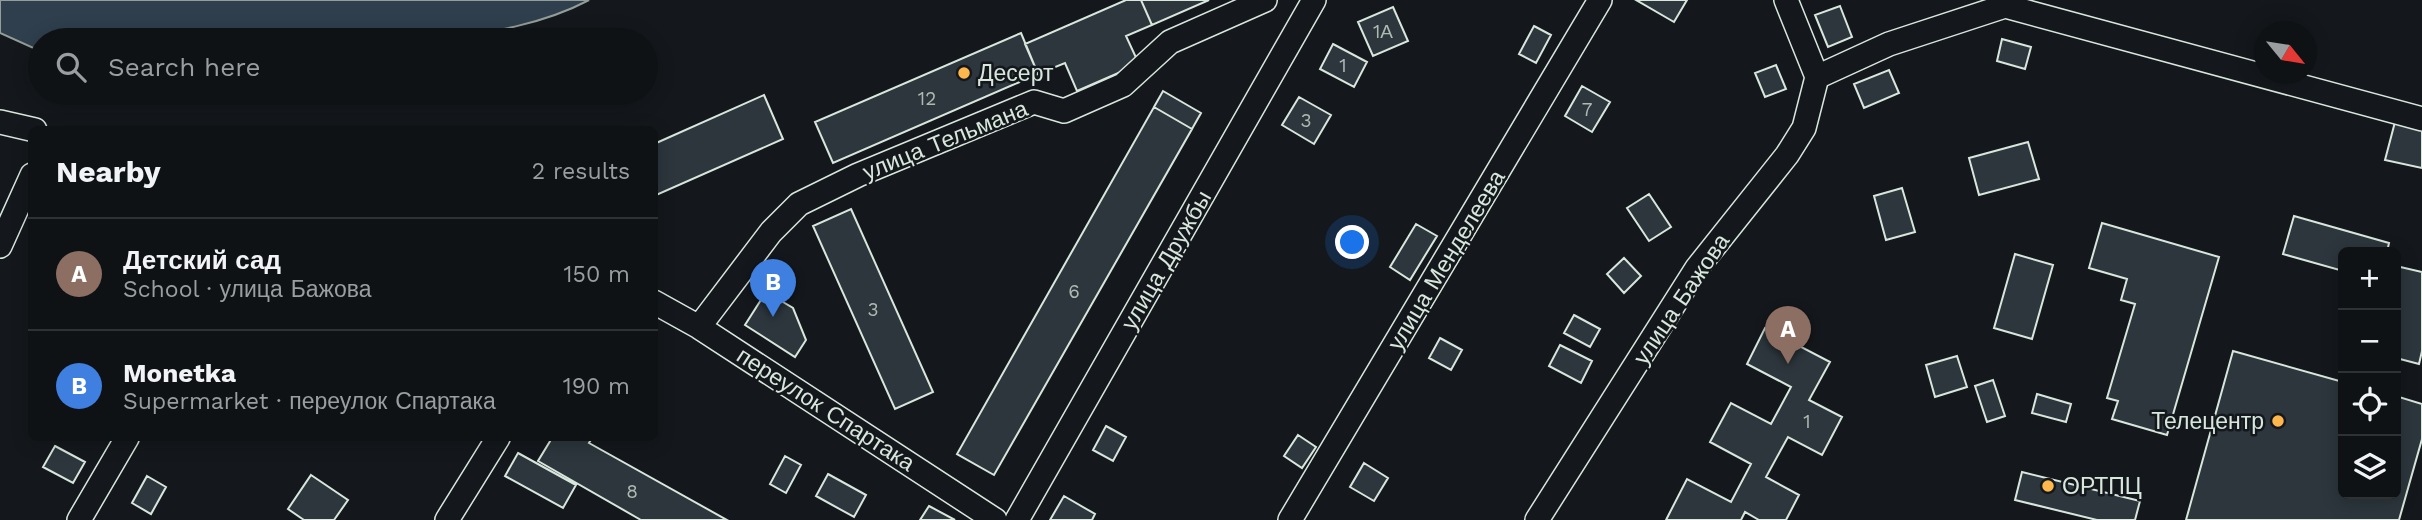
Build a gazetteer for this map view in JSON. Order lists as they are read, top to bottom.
{
  "streets": {
    "street": [
      "улица Тельмана",
      "улица Дружбы",
      "улица Менделеева",
      "улица Бажова",
      "переулок Спартака"
    ]
  },
  "crossings": [
    ["улица Тельмана", "переулок Спартака"]
  ],
  "places": ["Десерт", "Телецентр", "ОРТПЦ"],
  "house_numbers": [
    "1А",
    "1",
    "12",
    "7",
    "3",
    "6",
    "3",
    "1",
    "8"
  ],
  "north": "bottom right",
  "page": {
    "search": "Search here",
    "heading": ["Nearby", "2 results"],
    "list": [
      {
        "mark": "A",
        "name": "Детский сад",
        "note": "School · улица Бажова",
        "value": "150 m"
      },
      {
        "mark": "B",
        "name": "Monetka",
        "note": "Supermarket · переулок Спартака",
        "value": "190 m"
      }
    ],
    "map_buttons": ["+", "−"],
    "pins": ["B", "A"]
  }
}
